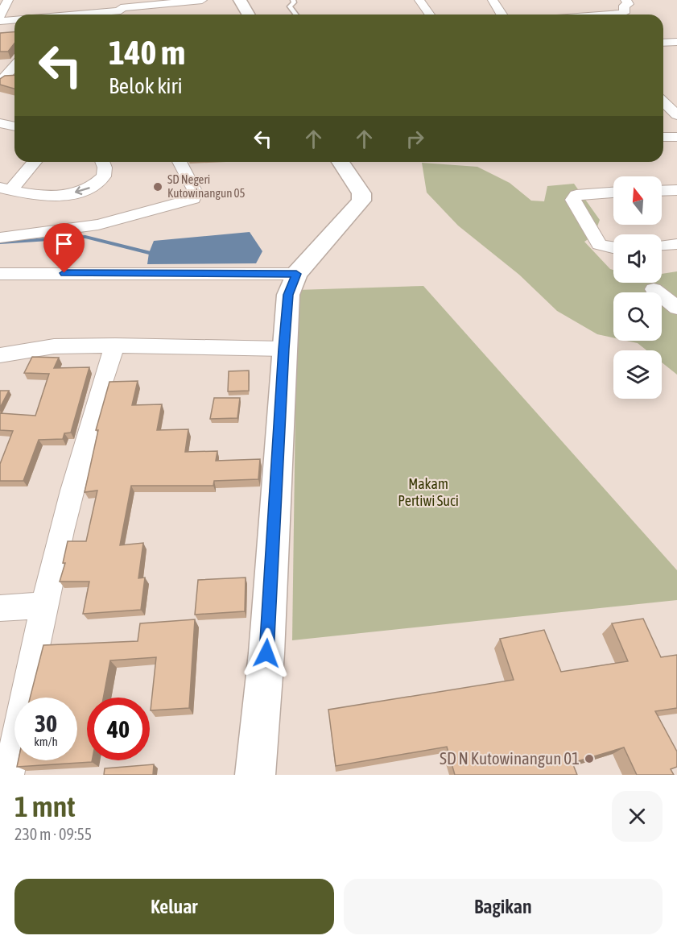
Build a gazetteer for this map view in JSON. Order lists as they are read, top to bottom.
{
  "parks": ["Makam Pertiwi Suci"],
  "places": ["SD Negeri Kutowinangun 05", "SD N Kutowinangun 01"],
  "north": "top",
  "page": {
    "turn": ["140 m", "Belok kiri"],
    "speed": "30 km/h",
    "limit": "40",
    "heading": ["1 mnt", "230 m · 09:55"],
    "buttons": ["Keluar", "Bagikan"]
  }
}
